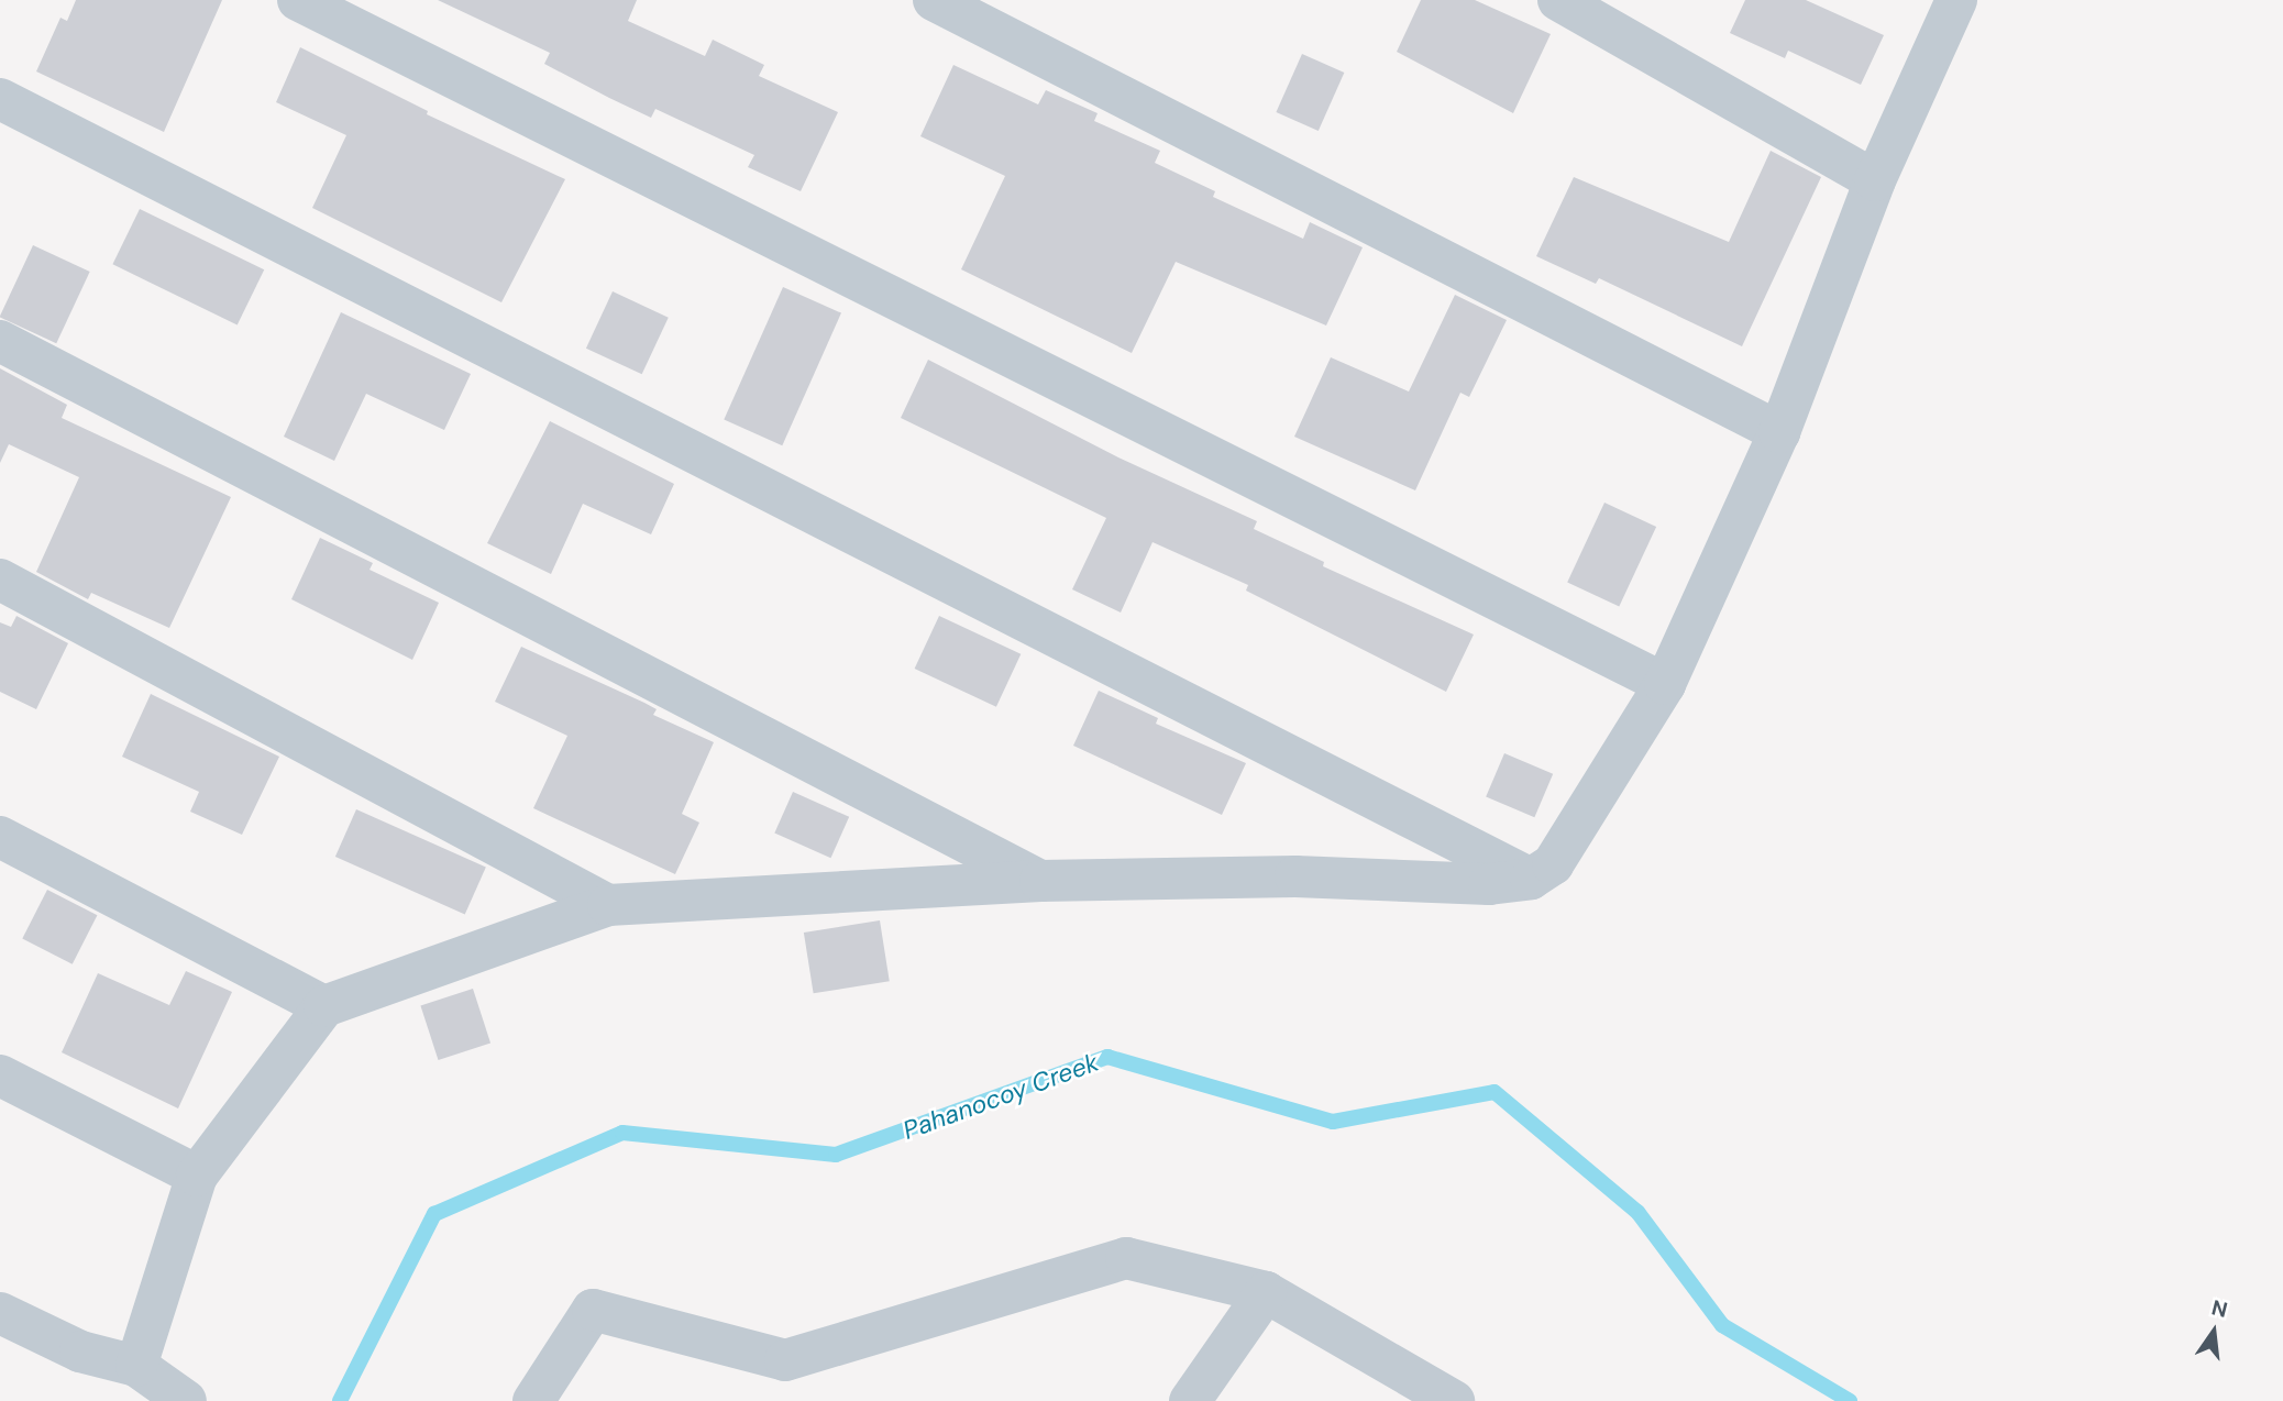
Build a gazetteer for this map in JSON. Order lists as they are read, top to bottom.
{
  "water": ["Pahanocoy Creek"],
  "north": "top"
}
